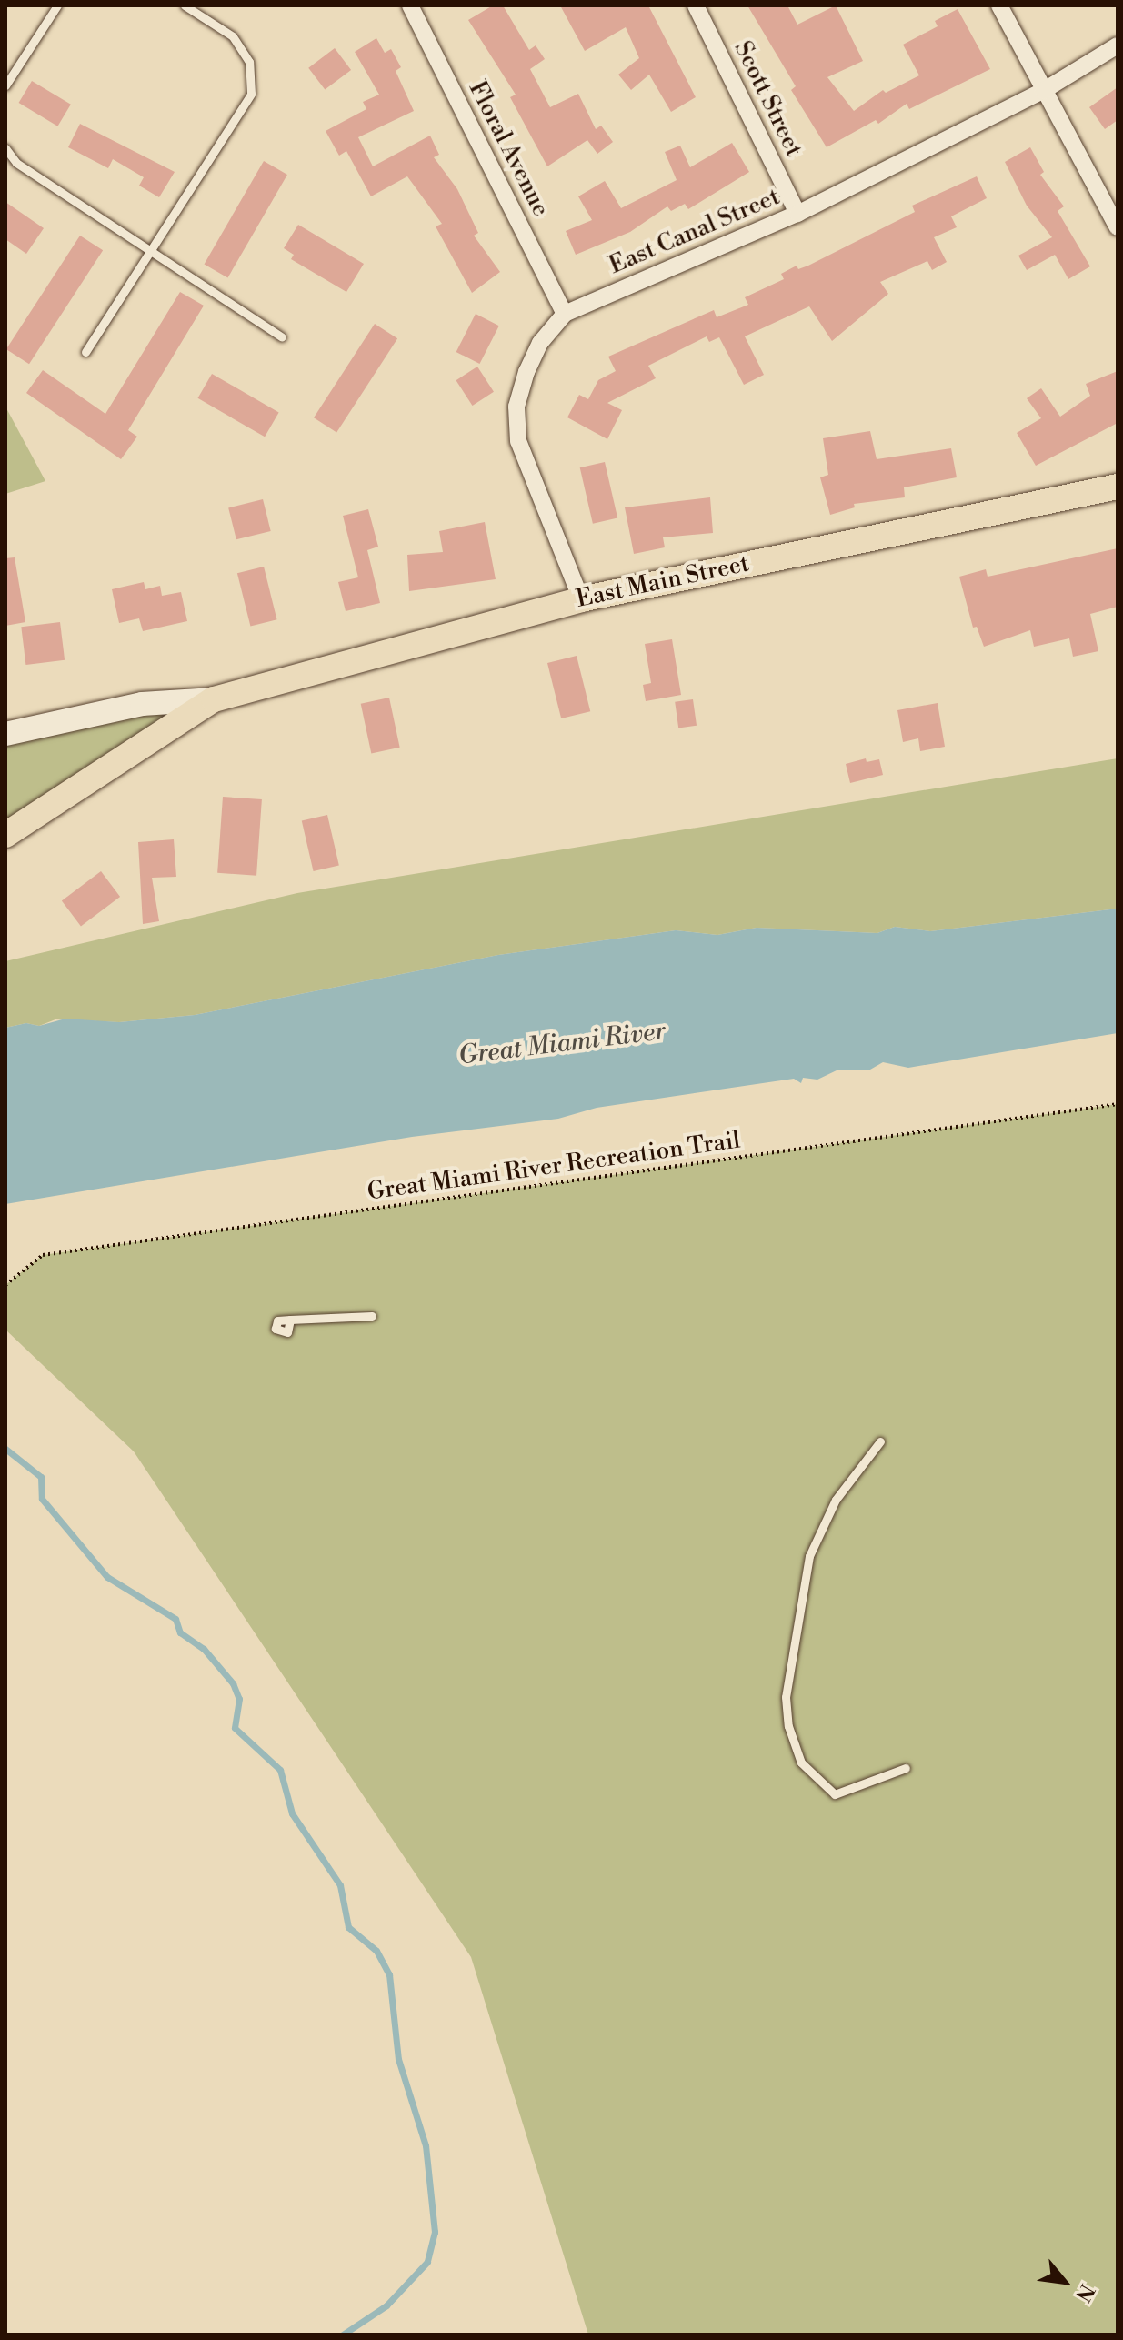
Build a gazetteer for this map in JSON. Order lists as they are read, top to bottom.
{
  "streets": {
    "main road": ["East Main Street"],
    "street": ["Scott Street", "Floral Avenue", "East Canal Street"],
    "path": ["Great Miami River Recreation Trail"]
  },
  "crossings": [
    ["Scott Street", "East Canal Street"],
    ["Floral Avenue", "East Canal Street"],
    ["East Canal Street", "East Main Street"]
  ],
  "water": ["Great Miami River"],
  "north": "bottom right"
}
